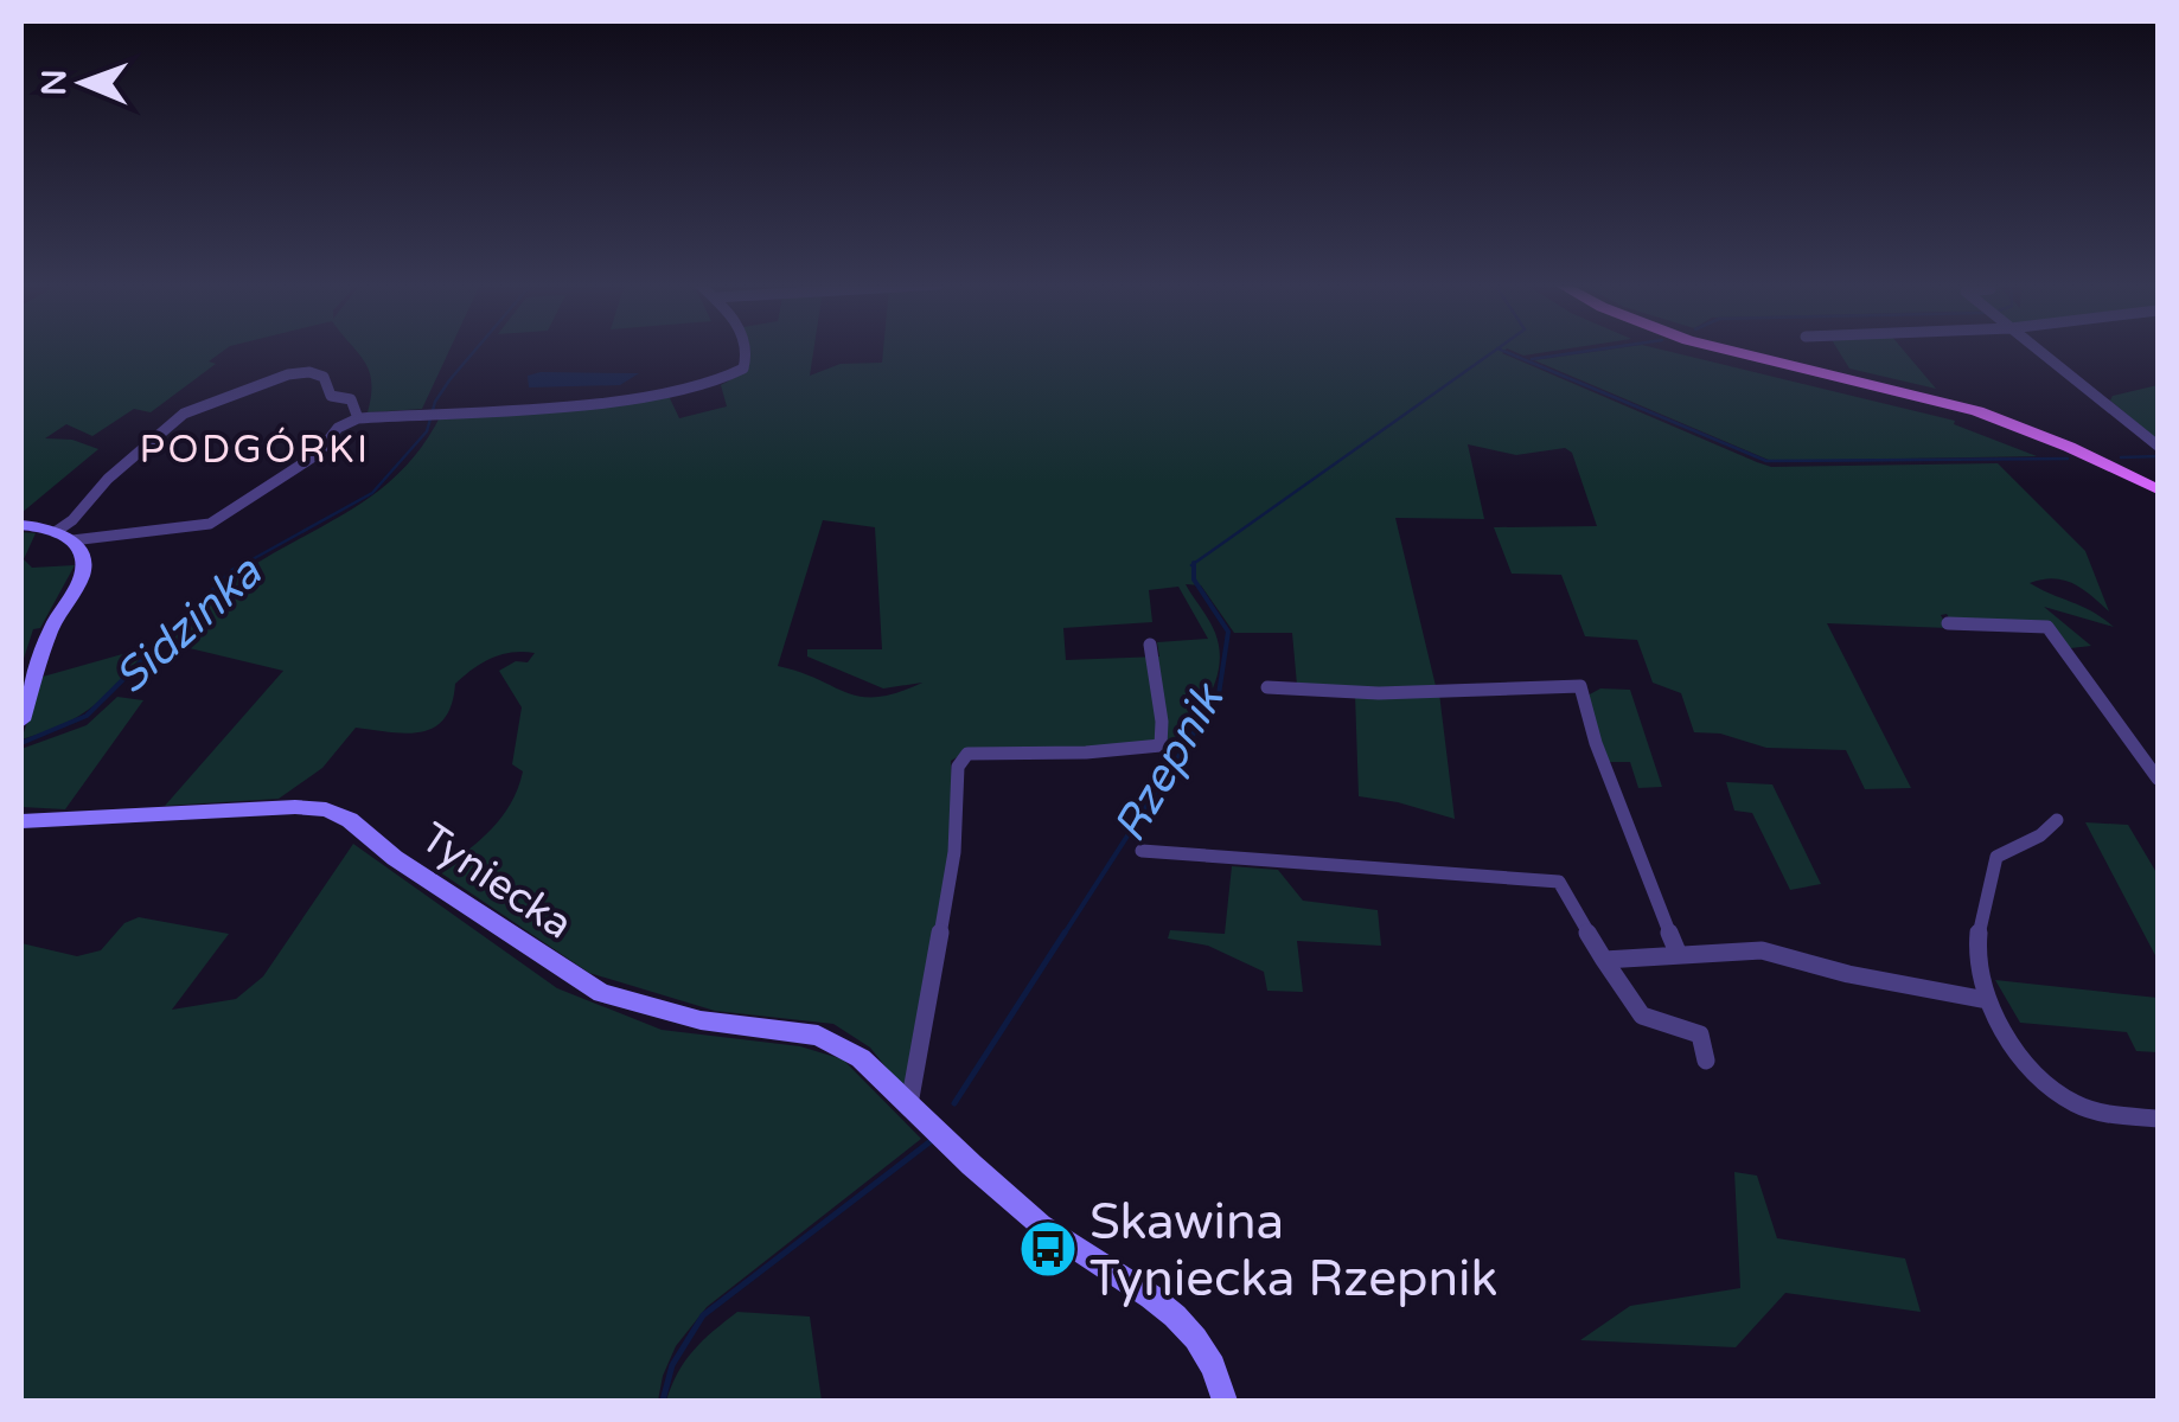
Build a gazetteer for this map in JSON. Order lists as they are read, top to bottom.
{
  "streets": {
    "street": ["Tyniecka"]
  },
  "districts": ["PODGÓRKI"],
  "water": ["Sidzinka", "Rzepnik"],
  "places": {
    "bus stop": ["Skawina Tyniecka Rzepnik"]
  },
  "north": "left"
}
